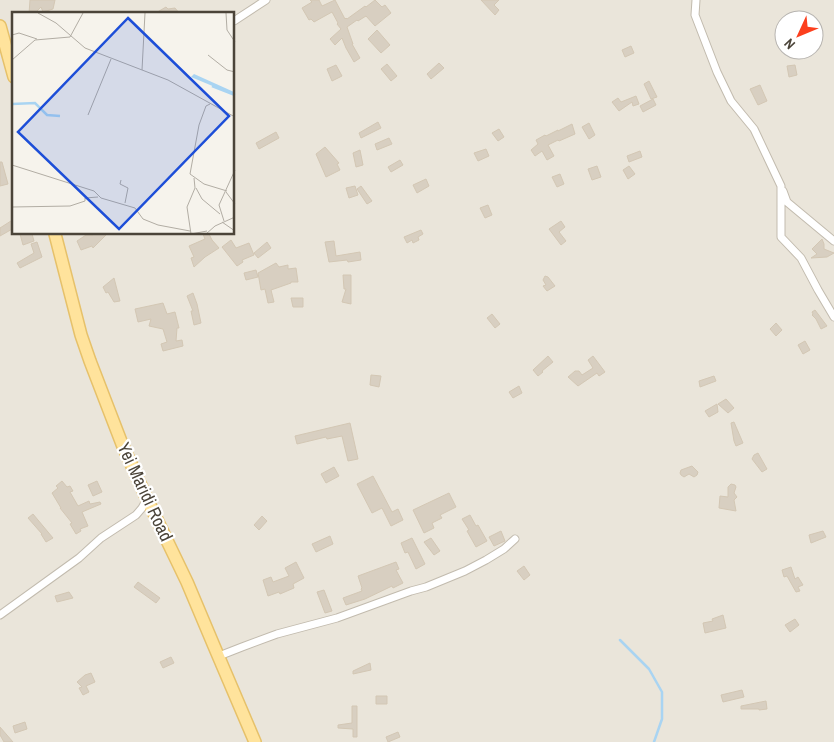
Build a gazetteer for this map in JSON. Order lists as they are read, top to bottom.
{
  "streets": {
    "main road": ["Yei Maridi Road"]
  },
  "north": "bottom left"
}
